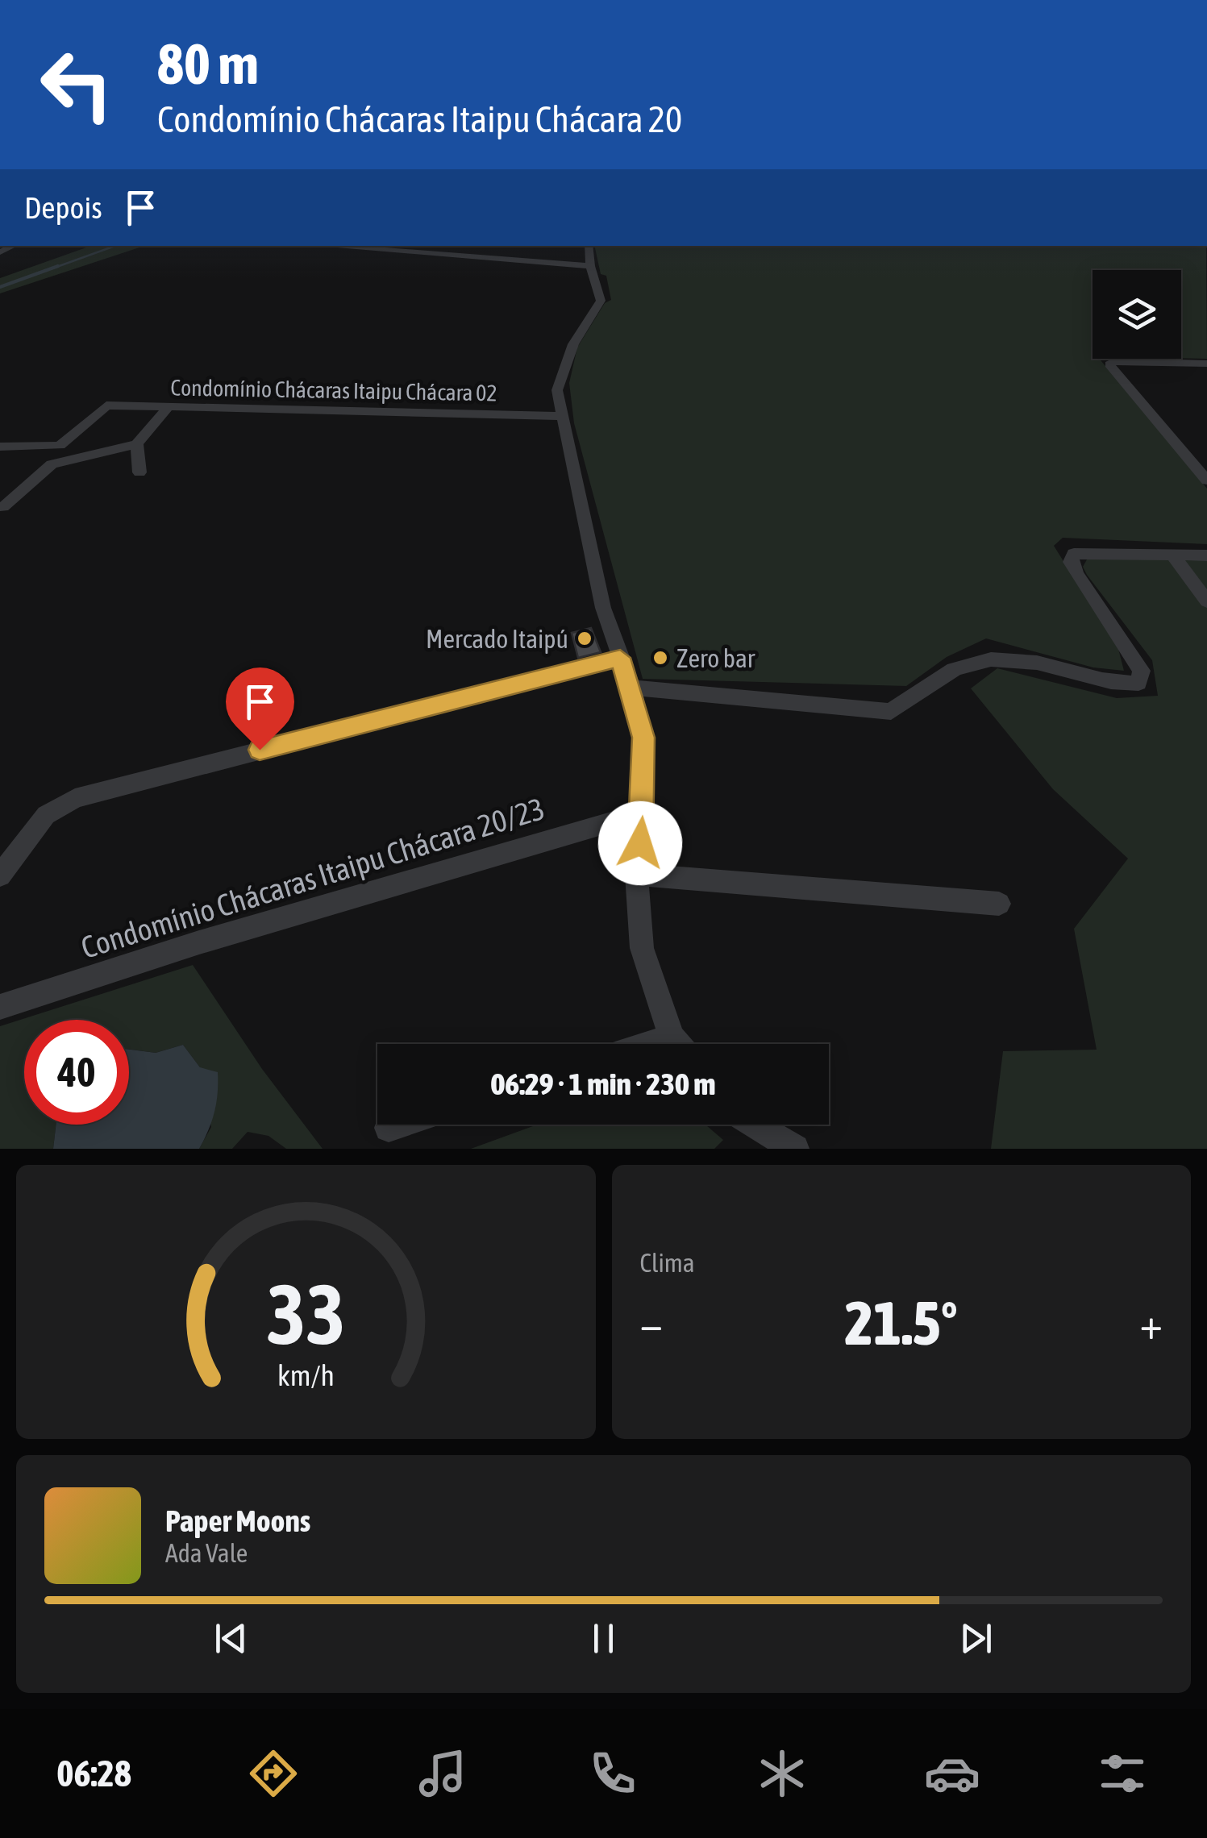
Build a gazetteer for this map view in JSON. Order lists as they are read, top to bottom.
{
  "streets": {
    "street": ["Condomínio Chácaras Itaipu Chácara 02", "Condomínio Chácaras Itaipu Chácara 20/23"]
  },
  "places": ["Mercado Itaipú", "Zero bar"],
  "page": {
    "turn": ["80 m", "Condomínio Chácaras Itaipu Chácara 20"],
    "then": "Depois",
    "limit": "40",
    "trip": "06:29 · 1 min · 230 m",
    "tile": "Clima",
    "heat": ["−", "21.5°", "+"],
    "song": ["Paper Moons", "Ada Vale"],
    "tabs": "06:28",
    "gauge": ["33", "km/h"]
  }
}
